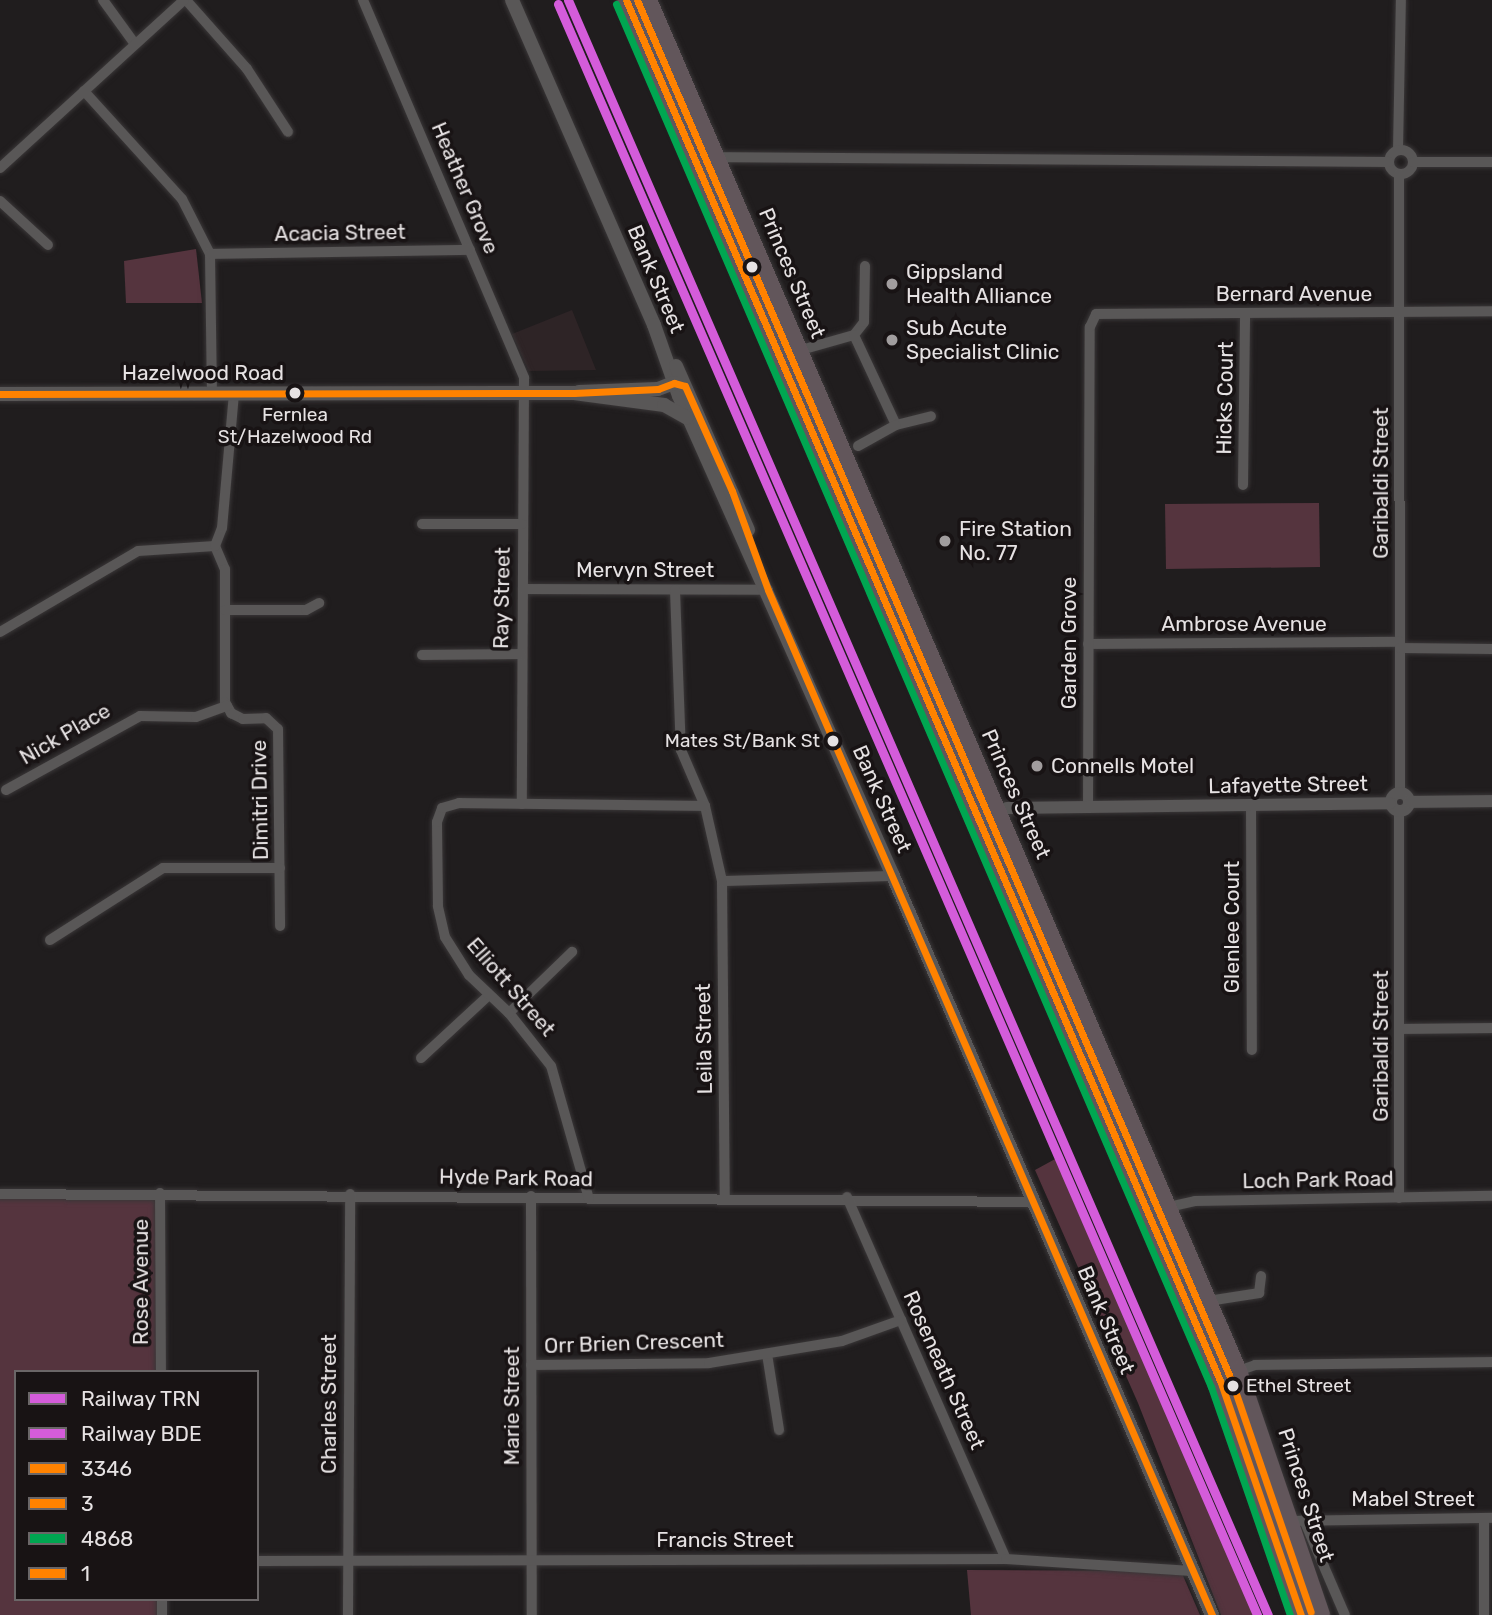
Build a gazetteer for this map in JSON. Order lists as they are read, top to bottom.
{
  "streets": {
    "highway": ["Princes Street"],
    "main road": ["Bank Street", "Hazelwood Road"],
    "street": [
      "Heather Grove",
      "Acacia Street",
      "Bernard Avenue",
      "Hicks Court",
      "Garibaldi Street",
      "Mervyn Street",
      "Ray Street",
      "Ambrose Avenue",
      "Garden Grove",
      "Nick Place",
      "Lafayette Street",
      "Dimitri Drive",
      "Glenlee Court",
      "Elliott Street",
      "Leila Street",
      "Hyde Park Road",
      "Loch Park Road",
      "Rose Avenue",
      "Orr Brien Crescent",
      "Roseneath Street",
      "Charles Street",
      "Marie Street",
      "Mabel Street",
      "Francis Street"
    ]
  },
  "crossings": [
    ["Heather Grove", "Acacia Street"],
    ["Heather Grove", "Hazelwood Road"],
    ["Heather Grove", "Ray Street"],
    ["Princes Street", "Lafayette Street"],
    ["Princes Street", "Loch Park Road"],
    ["Princes Street", "Mabel Street"],
    ["Bank Street", "Mervyn Street"],
    ["Bank Street", "Hyde Park Road"],
    ["Bank Street", "Francis Street"],
    ["Bernard Avenue", "Hicks Court"],
    ["Bernard Avenue", "Garibaldi Street"],
    ["Bernard Avenue", "Garden Grove"],
    ["Hazelwood Road", "Ray Street"],
    ["Garibaldi Street", "Ambrose Avenue"],
    ["Garibaldi Street", "Lafayette Street"],
    ["Garibaldi Street", "Loch Park Road"],
    ["Mervyn Street", "Ray Street"],
    ["Mervyn Street", "Leila Street"],
    ["Ray Street", "Elliott Street"],
    ["Ambrose Avenue", "Garden Grove"],
    ["Garden Grove", "Lafayette Street"],
    ["Nick Place", "Dimitri Drive"],
    ["Lafayette Street", "Glenlee Court"],
    ["Elliott Street", "Leila Street"],
    ["Elliott Street", "Hyde Park Road"],
    ["Leila Street", "Hyde Park Road"],
    ["Hyde Park Road", "Rose Avenue"],
    ["Hyde Park Road", "Roseneath Street"],
    ["Hyde Park Road", "Charles Street"],
    ["Hyde Park Road", "Marie Street"],
    ["Orr Brien Crescent", "Roseneath Street"],
    ["Orr Brien Crescent", "Marie Street"],
    ["Roseneath Street", "Francis Street"],
    ["Charles Street", "Francis Street"],
    ["Marie Street", "Francis Street"]
  ],
  "places": [
    "Gippsland Health Alliance",
    "Sub Acute Specialist Clinic",
    "Fernlea St/Hazelwood Rd",
    "Fire Station No. 77",
    "Mates St/Bank St",
    "Connells Motel",
    "Ethel Street"
  ],
  "lines": [
    "rail line TRN",
    "transit line 3346",
    "transit line 1",
    "rail line BDE",
    "transit line 4868",
    "transit line 3"
  ],
  "legend": [
    "Railway TRN",
    "Railway BDE",
    "3346",
    "3",
    "4868",
    "1"
  ]
}
